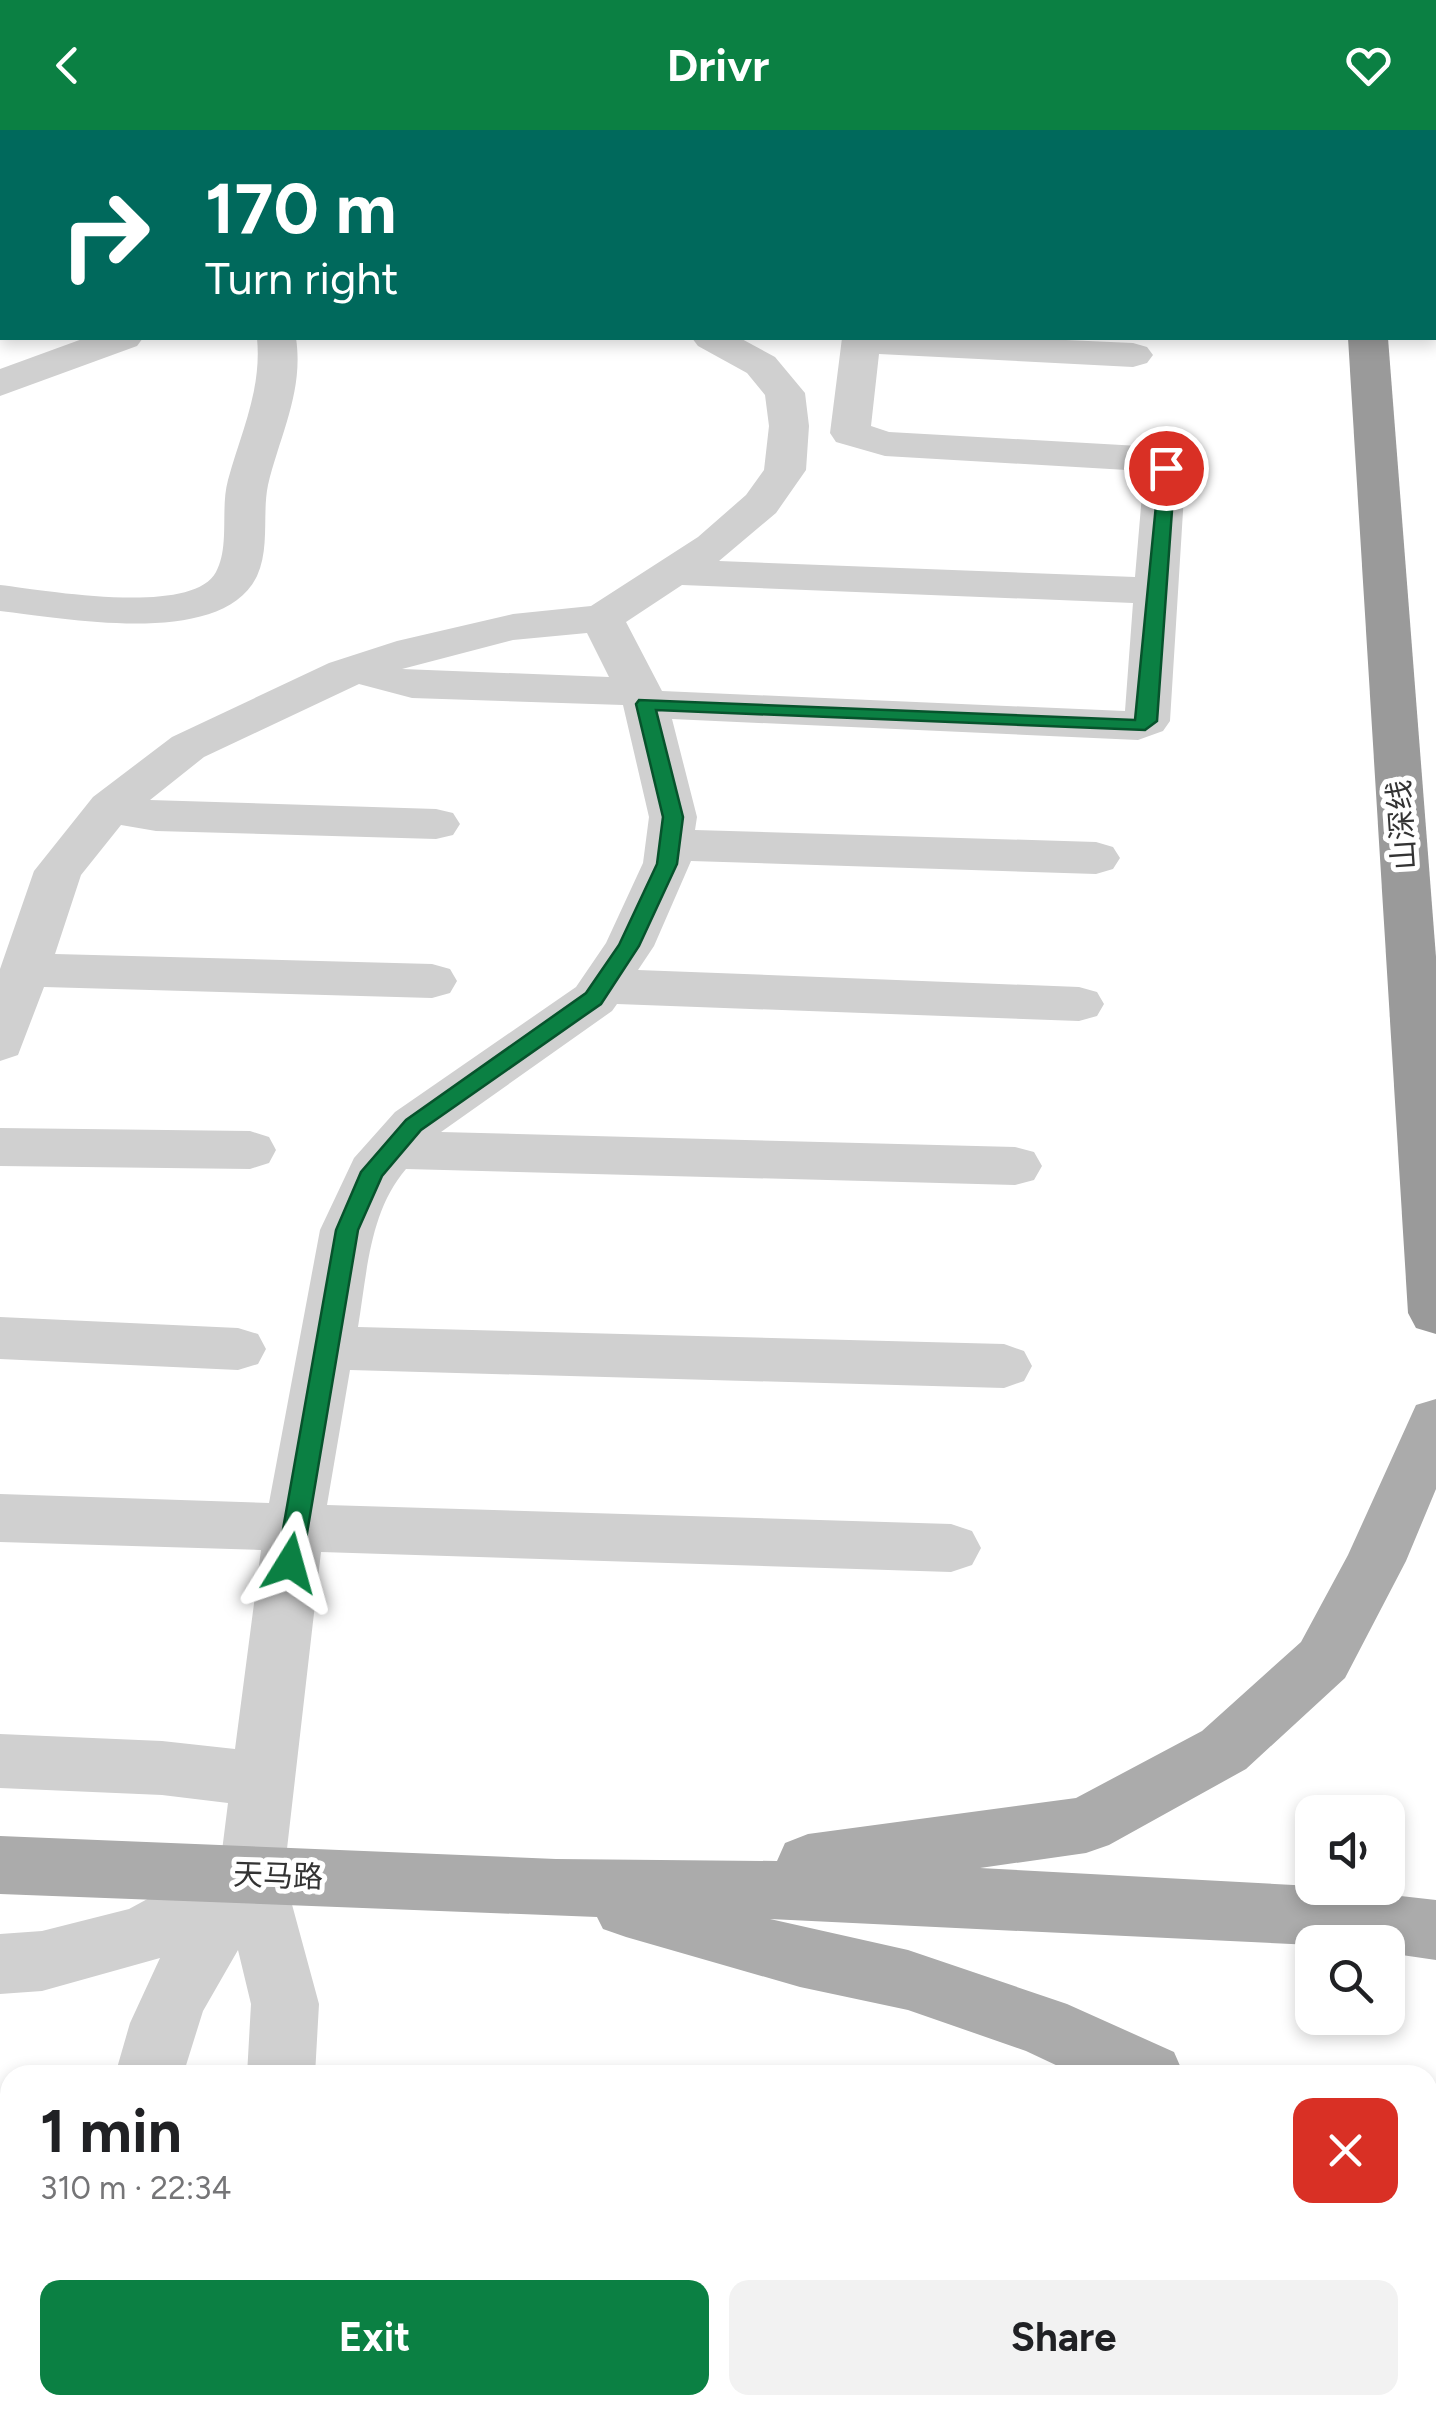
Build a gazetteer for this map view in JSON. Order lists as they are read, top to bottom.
{
  "streets": {
    "highway": ["山深线"],
    "main road": ["天马路"]
  },
  "page": {
    "header": "Drivr",
    "turn": ["170 m", "Turn right"],
    "heading": ["1 min", "310 m · 22:34"],
    "buttons": ["Exit", "Share"]
  }
}
